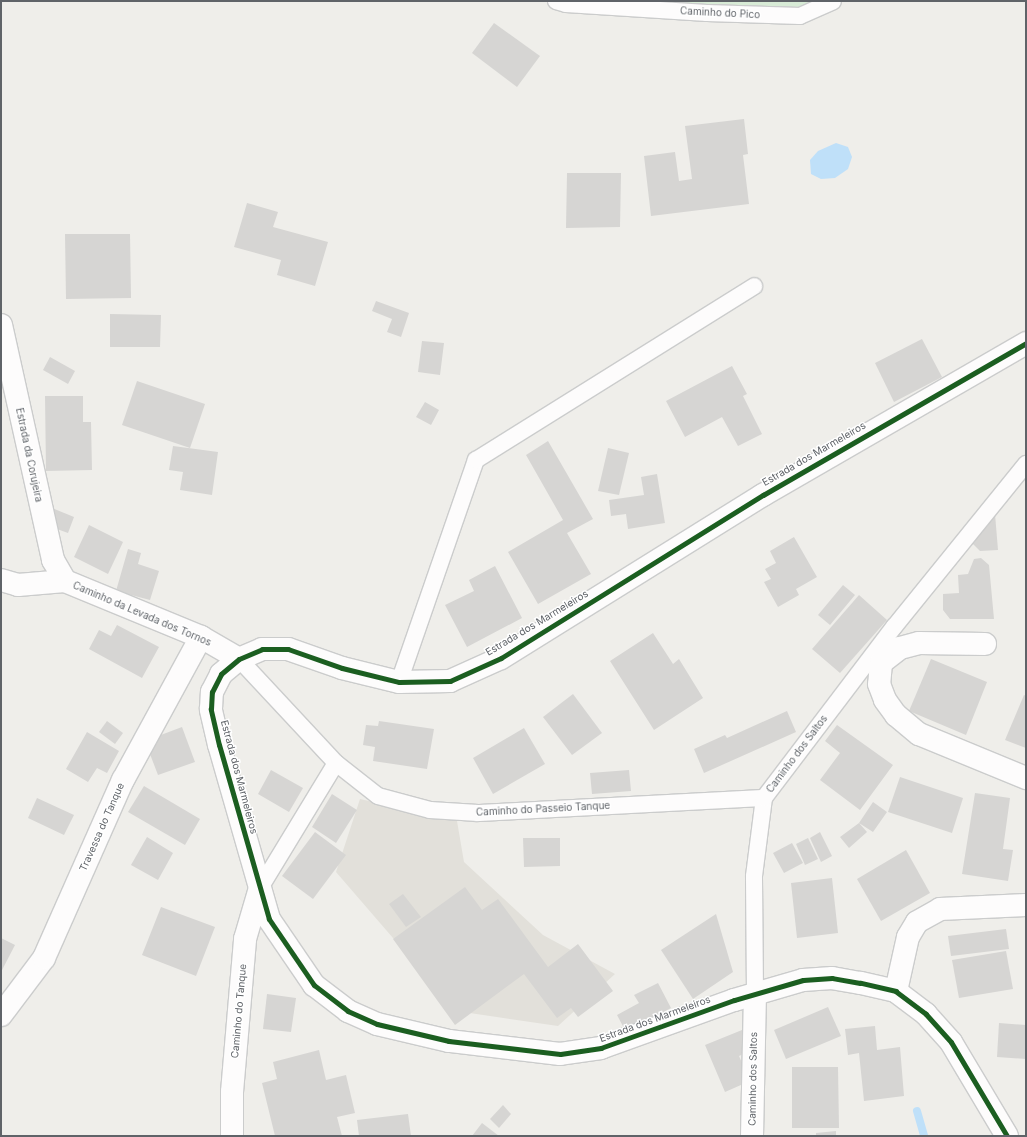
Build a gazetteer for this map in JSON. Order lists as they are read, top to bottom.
{
  "streets": {
    "main road": [
      "Estrada dos Marmeleiros",
      "Estrada da Corujeira",
      "Caminho da Levada dos Tornos",
      "Caminho dos Saltos",
      "Travessa do Tanque",
      "Caminho do Tanque"
    ],
    "lane": ["Caminho do Pico", "Caminho do Passeio Tanque"]
  },
  "crossings": [
    ["Estrada dos Marmeleiros", "Caminho da Levada dos Tornos"],
    ["Estrada dos Marmeleiros", "Caminho dos Saltos"],
    ["Estrada dos Marmeleiros", "Caminho do Passeio Tanque"],
    ["Estrada dos Marmeleiros", "Caminho do Tanque"],
    ["Estrada da Corujeira", "Caminho da Levada dos Tornos"],
    ["Caminho da Levada dos Tornos", "Caminho do Passeio Tanque"],
    ["Caminho da Levada dos Tornos", "Travessa do Tanque"],
    ["Caminho dos Saltos", "Caminho do Passeio Tanque"]
  ]
}
